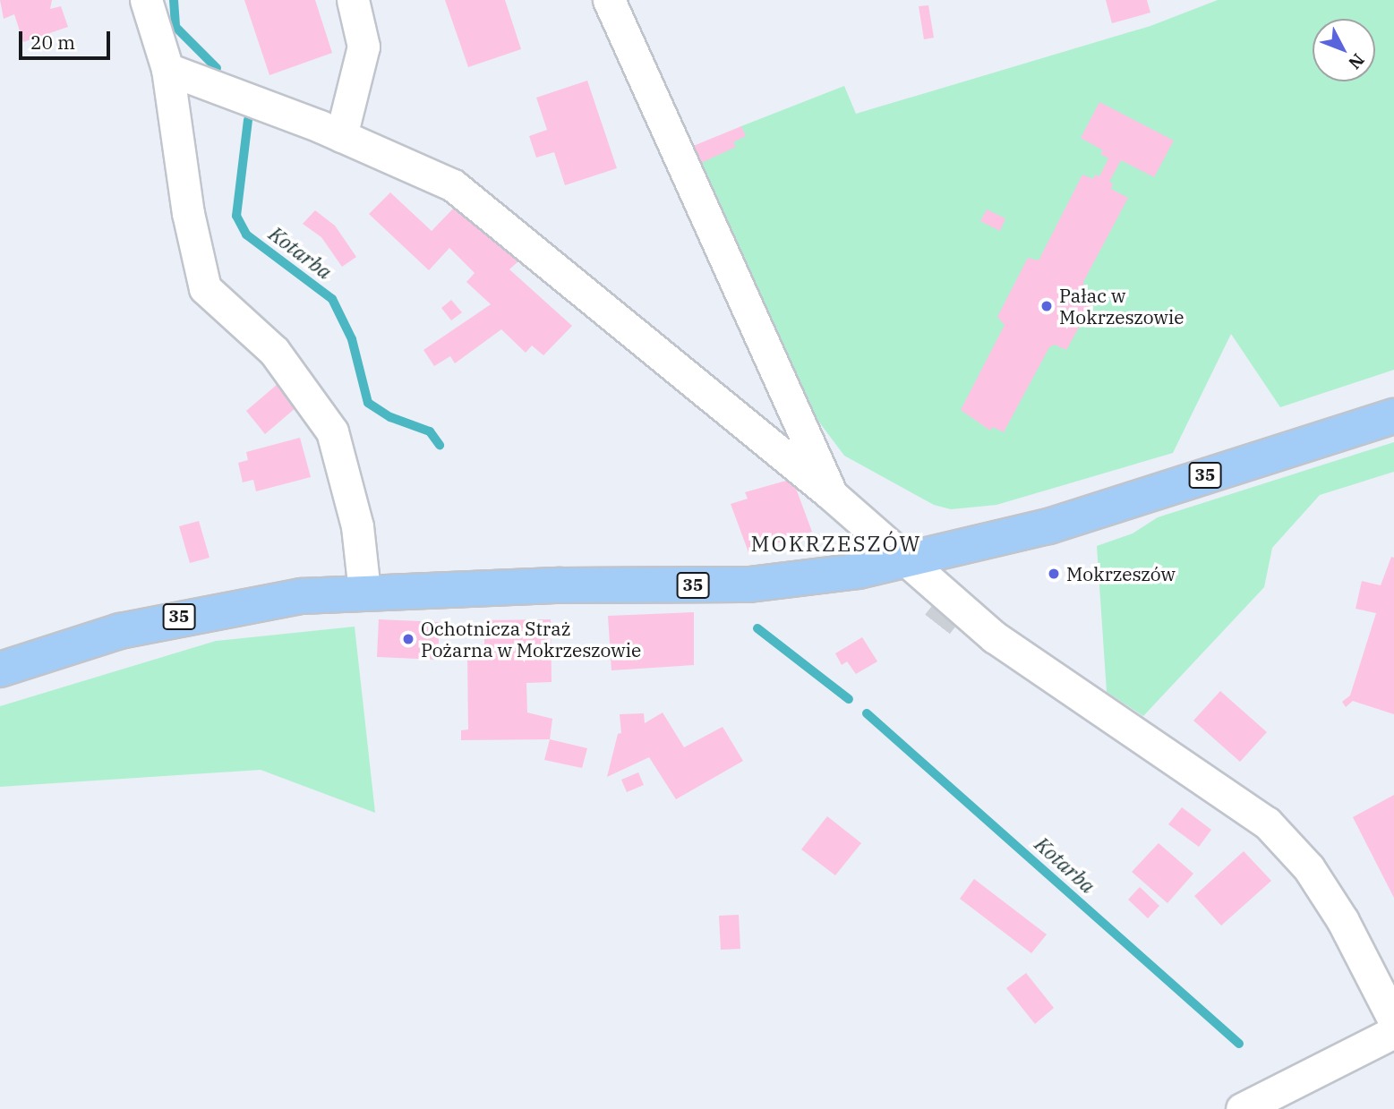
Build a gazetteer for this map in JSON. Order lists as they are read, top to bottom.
{
  "streets": {
    "main road": ["35"]
  },
  "districts": ["MOKRZESZÓW"],
  "water": ["Kotarba"],
  "places": ["Pałac w Mokrzeszowie", "Mokrzeszów", "Ochotnicza Straż Pożarna w Mokrzeszowie"],
  "scale_bar": "20 m",
  "north": "bottom right"
}
